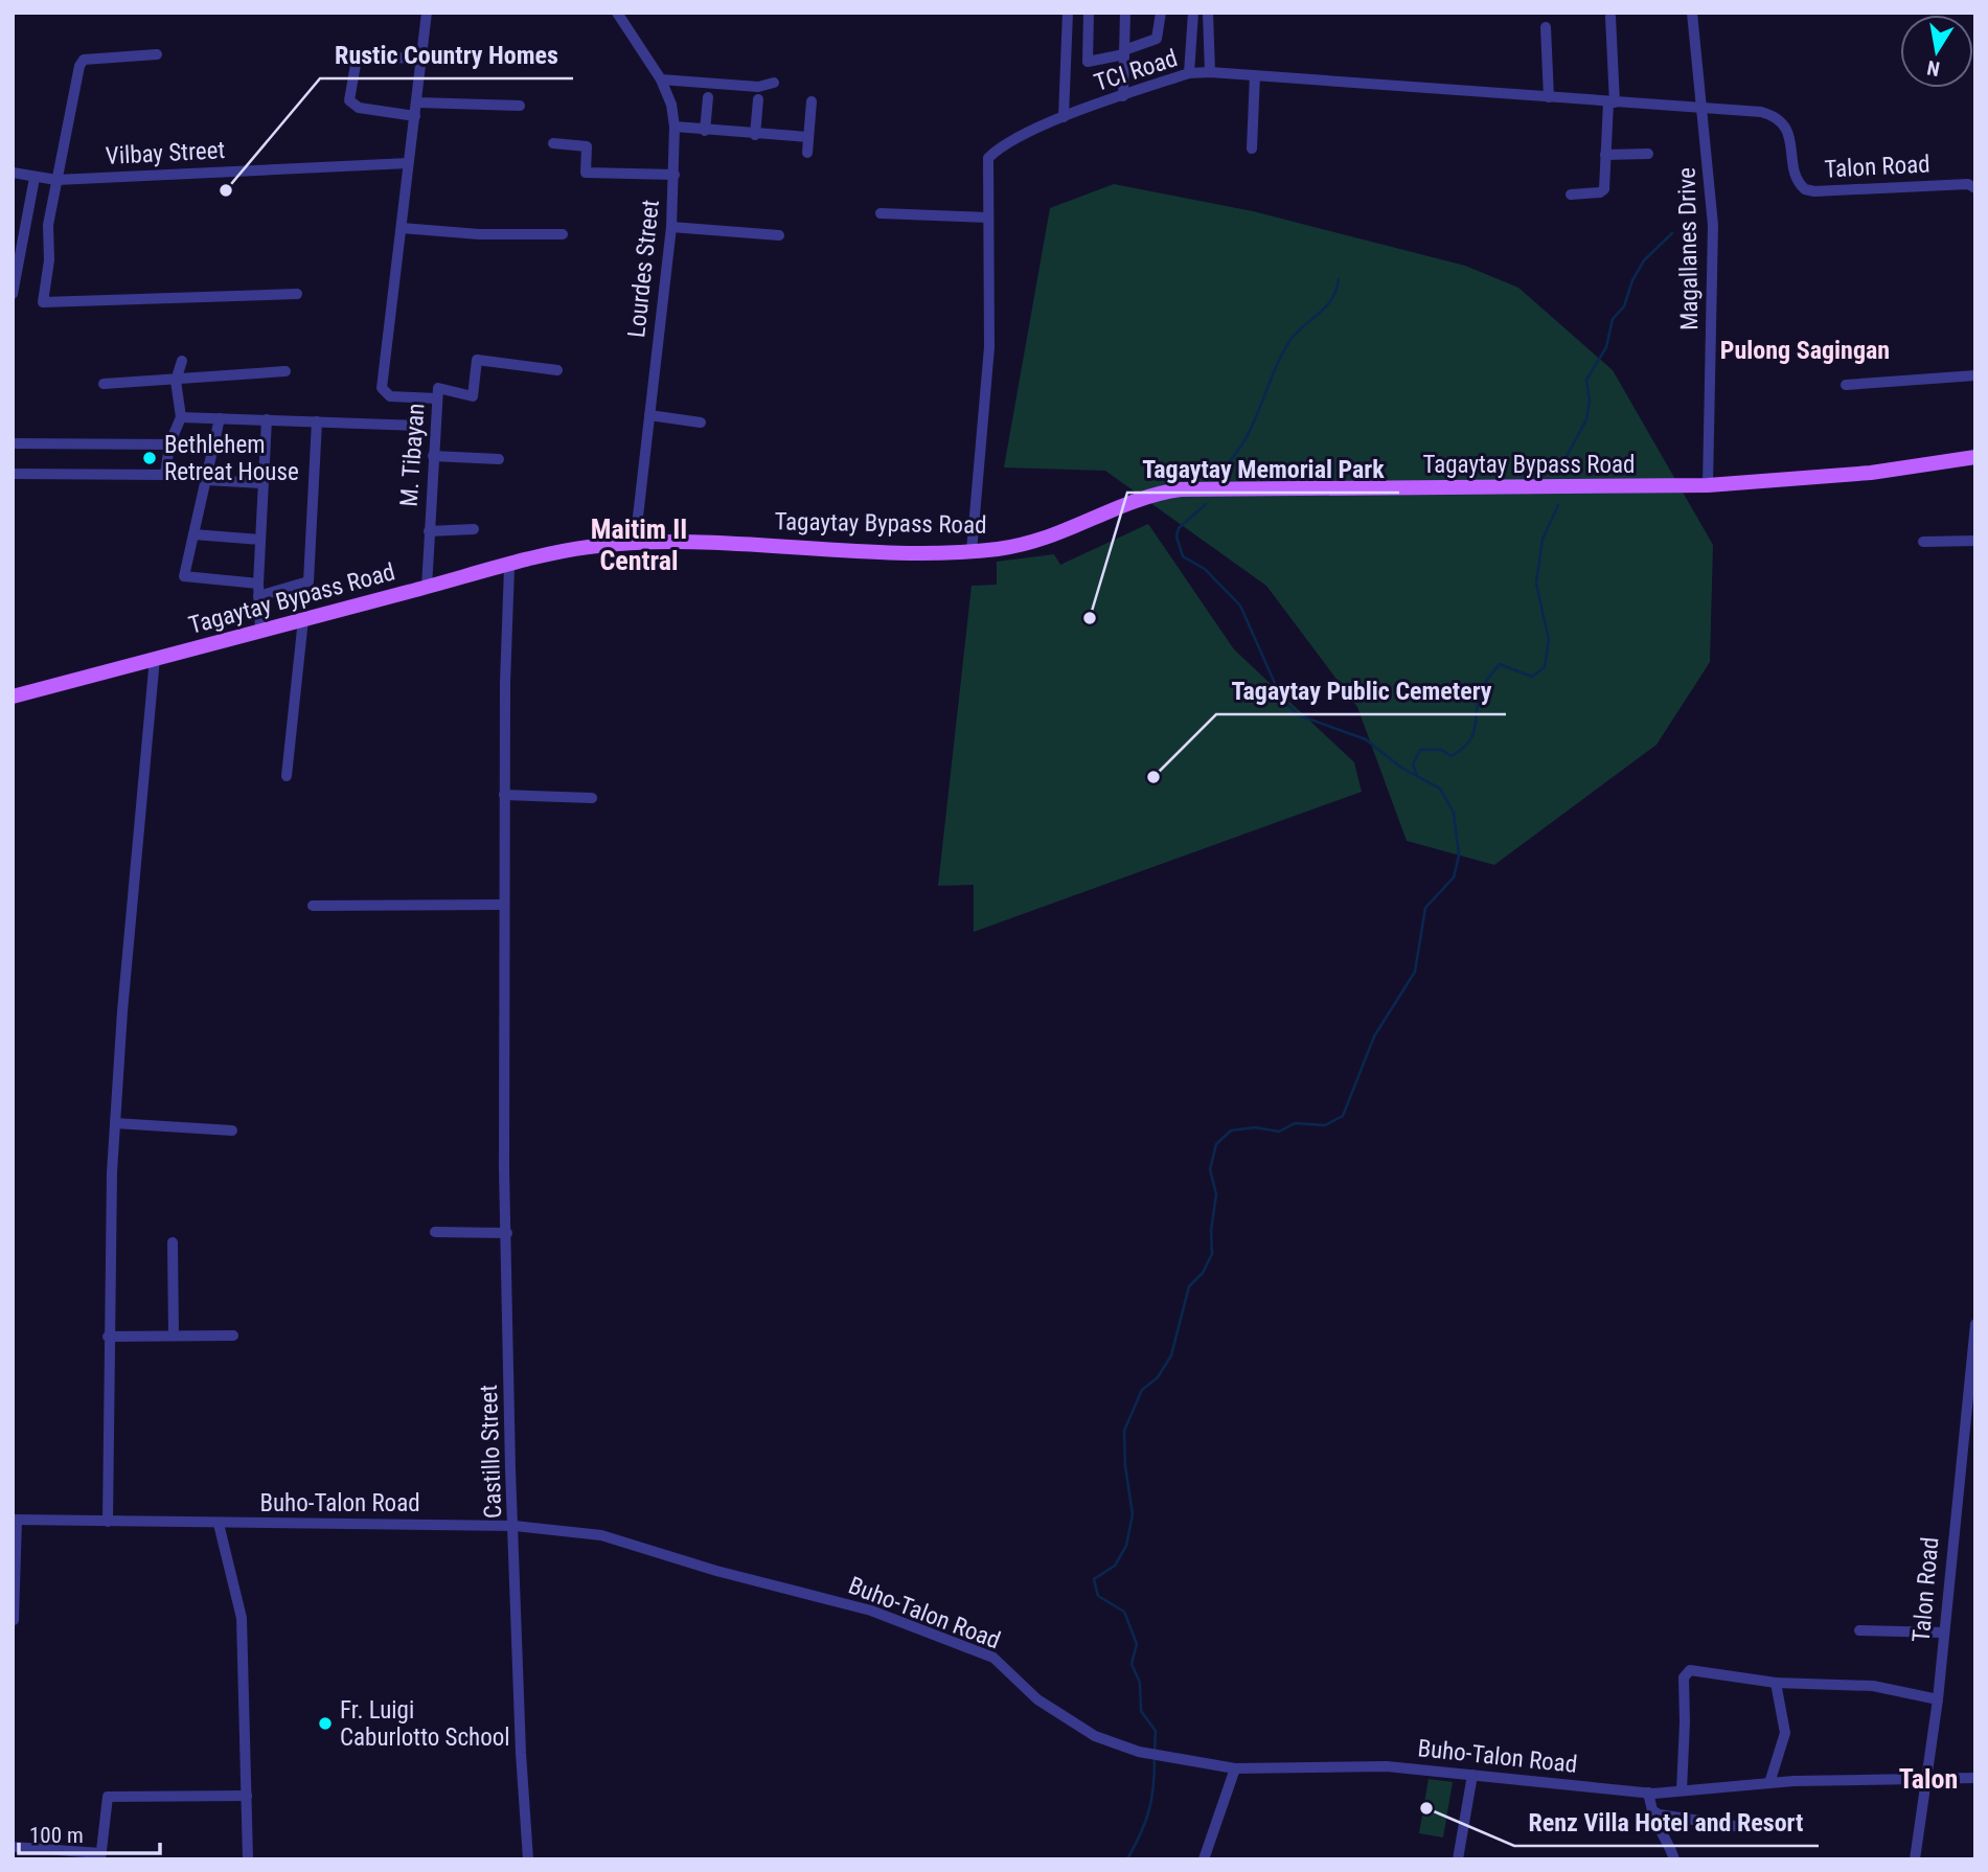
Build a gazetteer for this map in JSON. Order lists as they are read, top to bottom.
{
  "streets": {
    "main road": ["Tagaytay Bypass Road"],
    "street": [
      "TCI Road",
      "Vilbay Street",
      "Talon Road",
      "Magallanes Drive",
      "Lourdes Street",
      "M. Tibayan",
      "Castillo Street",
      "Buho-Talon Road"
    ]
  },
  "crossings": [
    ["TCI Road", "Talon Road"],
    ["TCI Road", "Magallanes Drive"],
    ["TCI Road", "Tagaytay Bypass Road"],
    ["Talon Road", "Magallanes Drive"],
    ["Talon Road", "Buho-Talon Road"],
    ["Magallanes Drive", "Tagaytay Bypass Road"],
    ["Lourdes Street", "Tagaytay Bypass Road"],
    ["M. Tibayan", "Tagaytay Bypass Road"],
    ["Tagaytay Bypass Road", "Castillo Street"],
    ["Castillo Street", "Buho-Talon Road"]
  ],
  "districts": ["Pulong Sagingan", "Maitim II Central", "Talon"],
  "places": [
    "Rustic Country Homes",
    "Bethlehem Retreat House",
    "Tagaytay Memorial Park",
    "Tagaytay Public Cemetery",
    "Fr. Luigi Caburlotto School",
    "Renz Villa Hotel and Resort"
  ],
  "scale_bar": "100 m",
  "north": "bottom"
}
